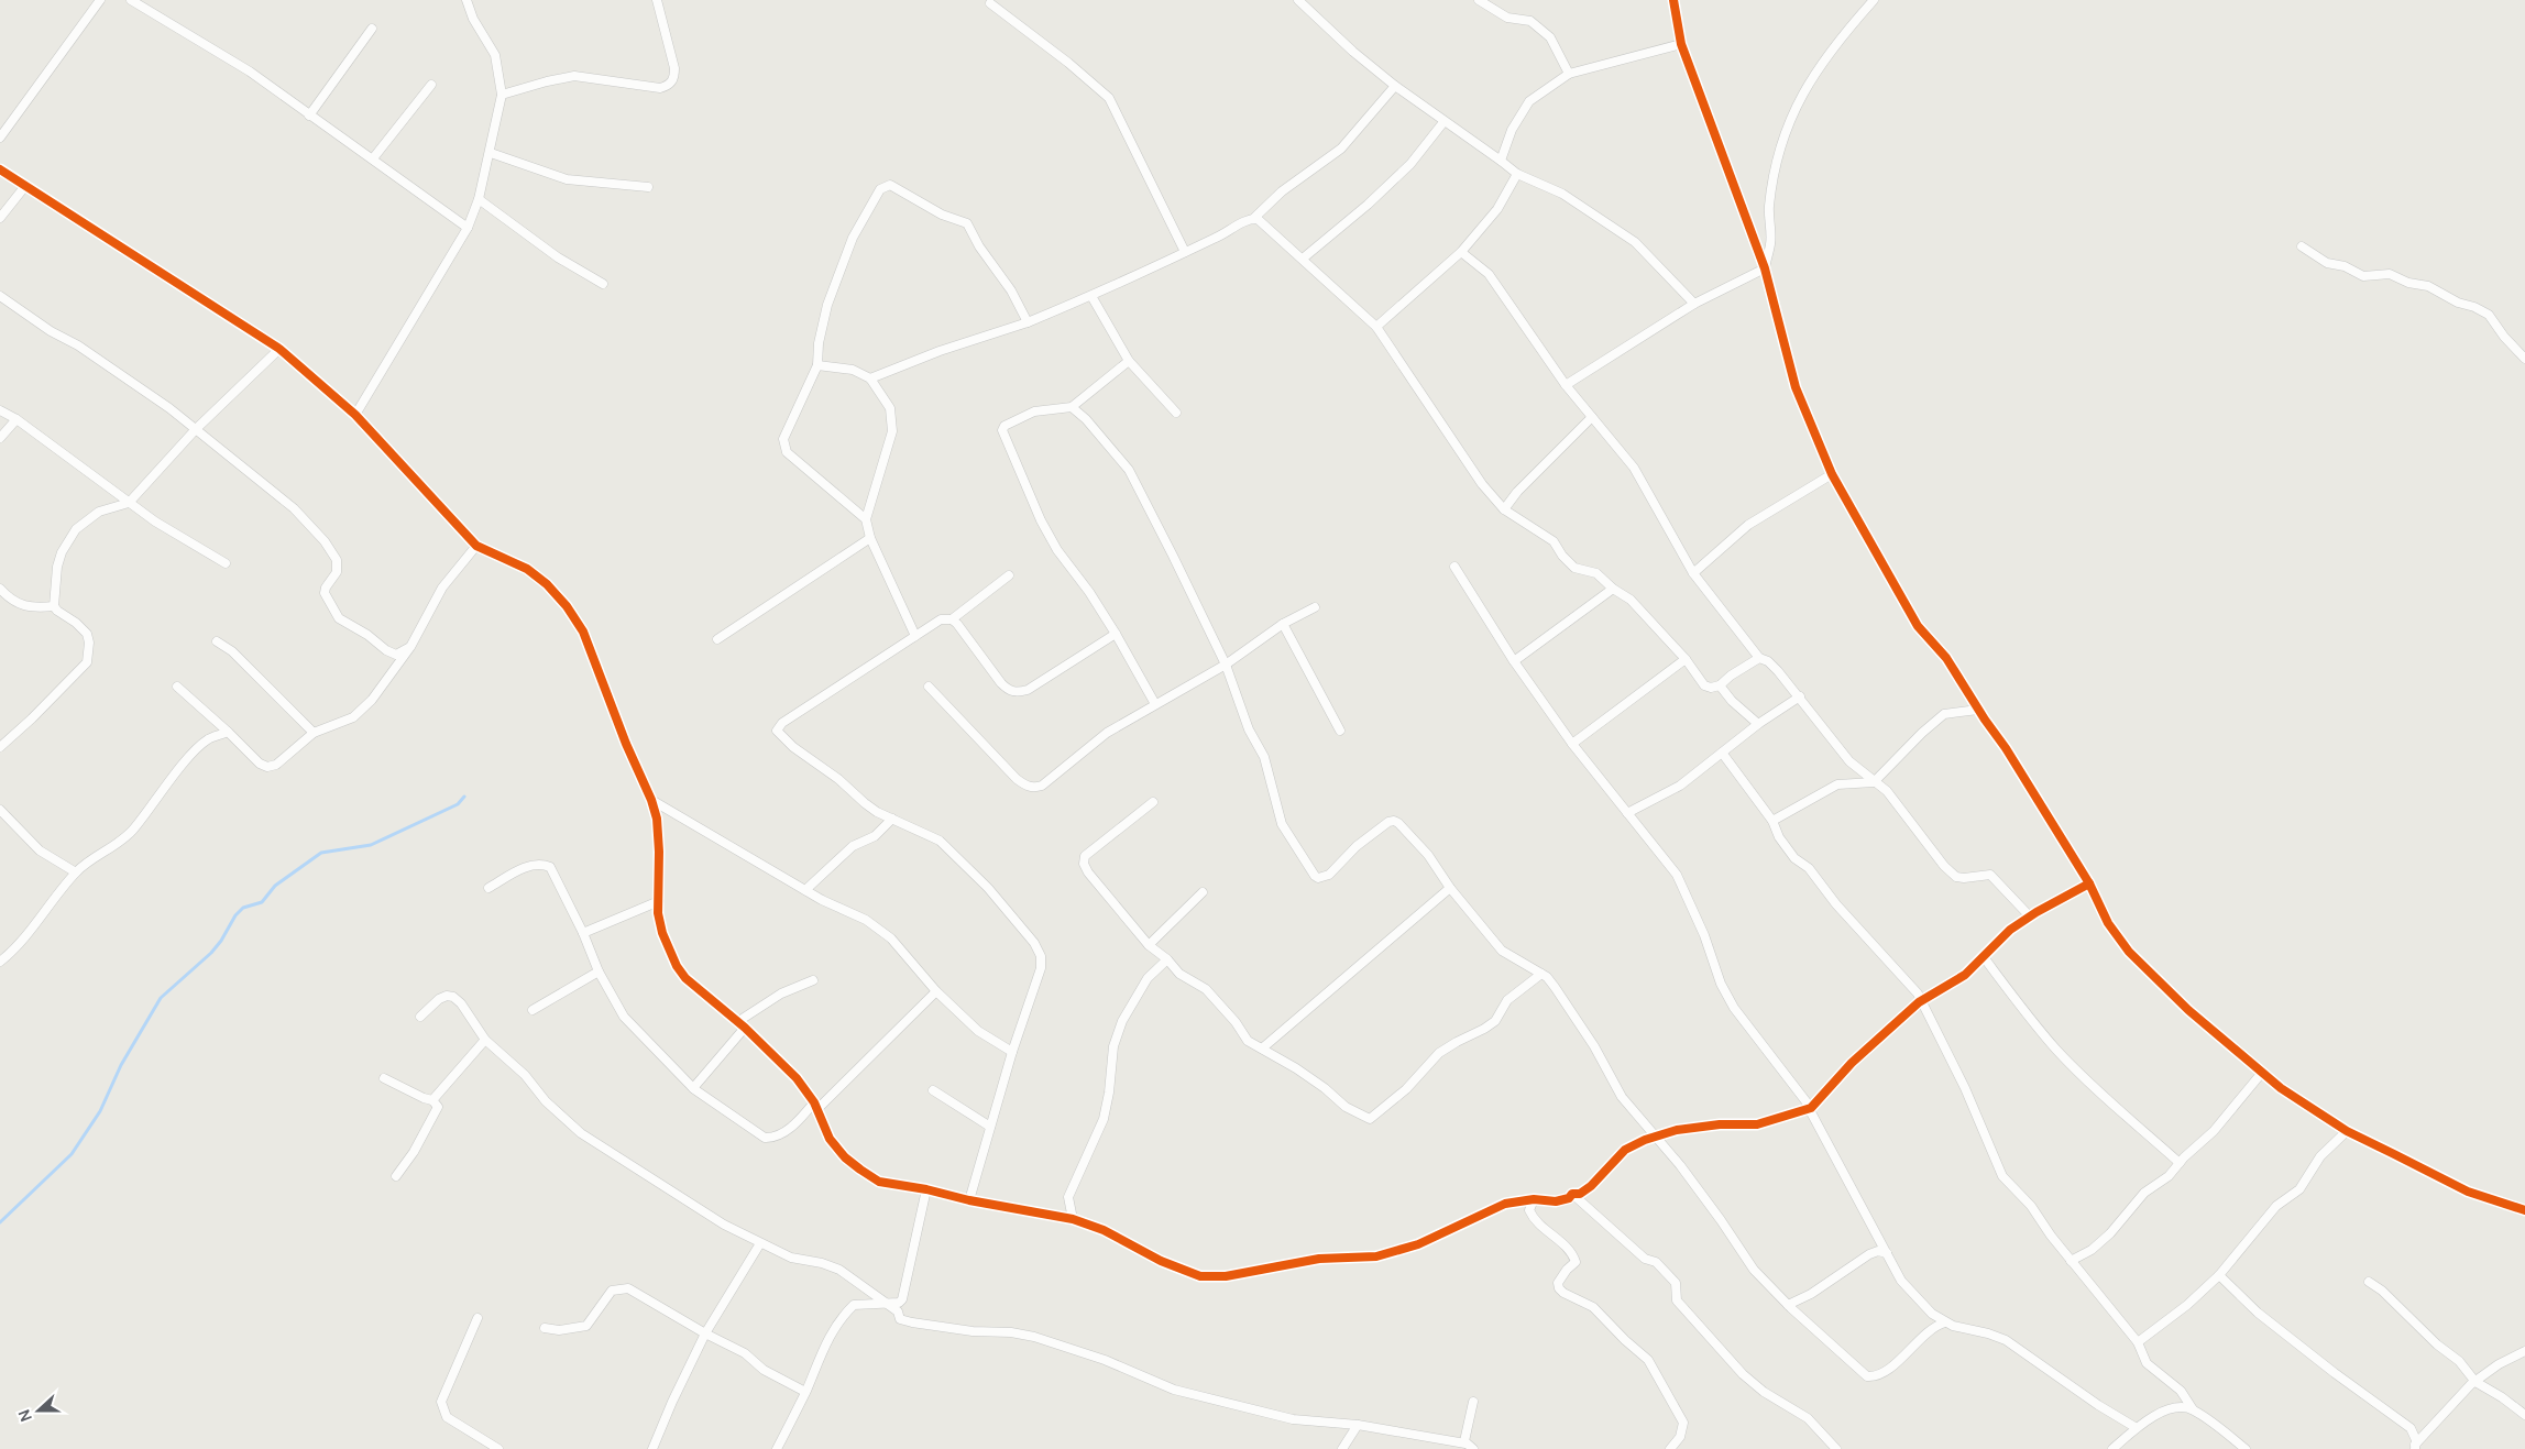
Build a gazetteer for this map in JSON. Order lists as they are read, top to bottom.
{
  "north": "left"
}
